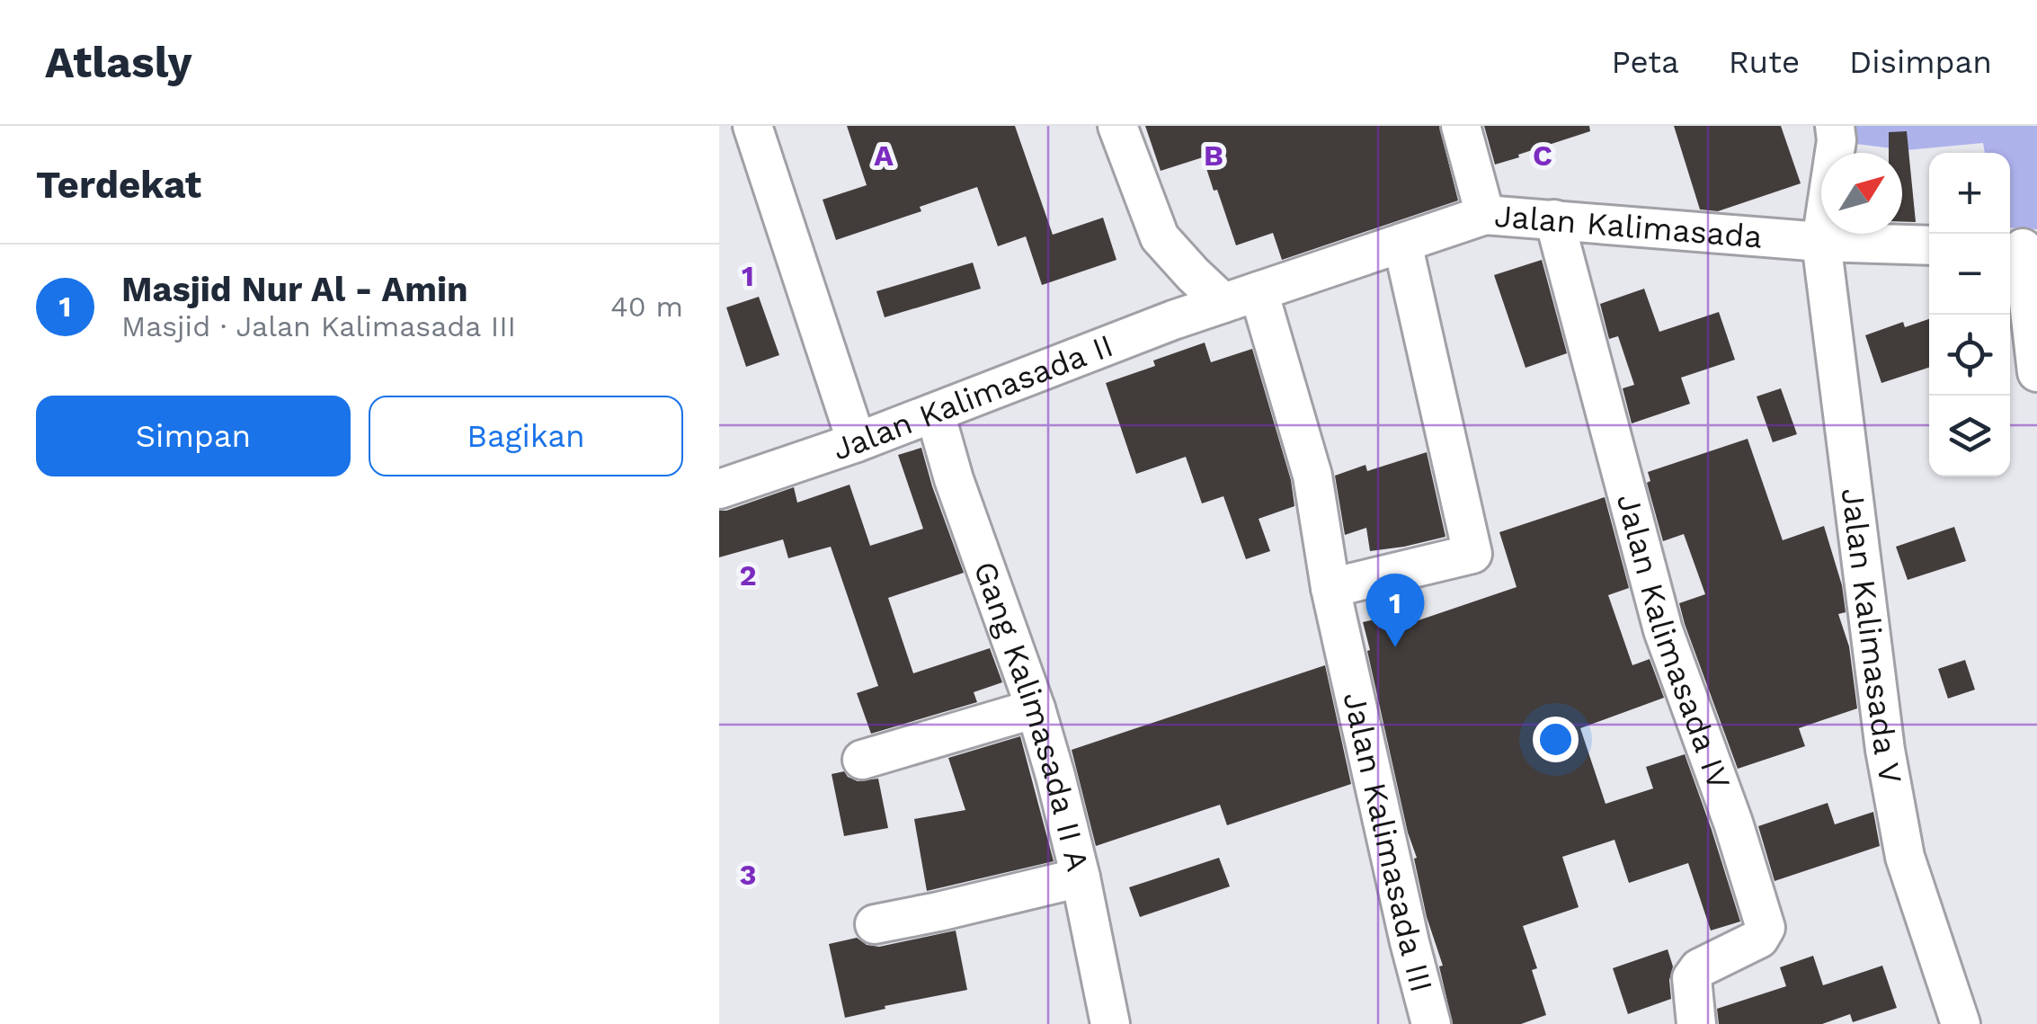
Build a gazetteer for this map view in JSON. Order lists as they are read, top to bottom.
{
  "streets": {
    "street": [
      "Jalan Kalimasada",
      "Jalan Kalimasada II",
      "Jalan Kalimasada V",
      "Jalan Kalimasada IV",
      "Gang Kalimasada II A",
      "Jalan Kalimasada III"
    ]
  },
  "crossings": [
    ["Jalan Kalimasada", "Jalan Kalimasada II"],
    ["Jalan Kalimasada", "Jalan Kalimasada V"],
    ["Jalan Kalimasada", "Jalan Kalimasada IV"],
    ["Jalan Kalimasada", "Jalan Kalimasada III"],
    ["Jalan Kalimasada II", "Gang Kalimasada II A"],
    ["Jalan Kalimasada II", "Jalan Kalimasada III"]
  ],
  "north": "top right",
  "page": {
    "header": "Atlasly",
    "nav": ["Peta", "Rute", "Disimpan"],
    "heading": "Terdekat",
    "map_buttons": ["+", "−"],
    "list": [
      {
        "mark": "1",
        "name": "Masjid Nur Al - Amin",
        "note": "Masjid · Jalan Kalimasada III",
        "value": "40 m"
      }
    ],
    "buttons": ["Simpan", "Bagikan"],
    "pins": "1"
  },
  "grid": {
    "columns": ["A", "B", "C"],
    "rows": ["1", "2", "3"]
  }
}
